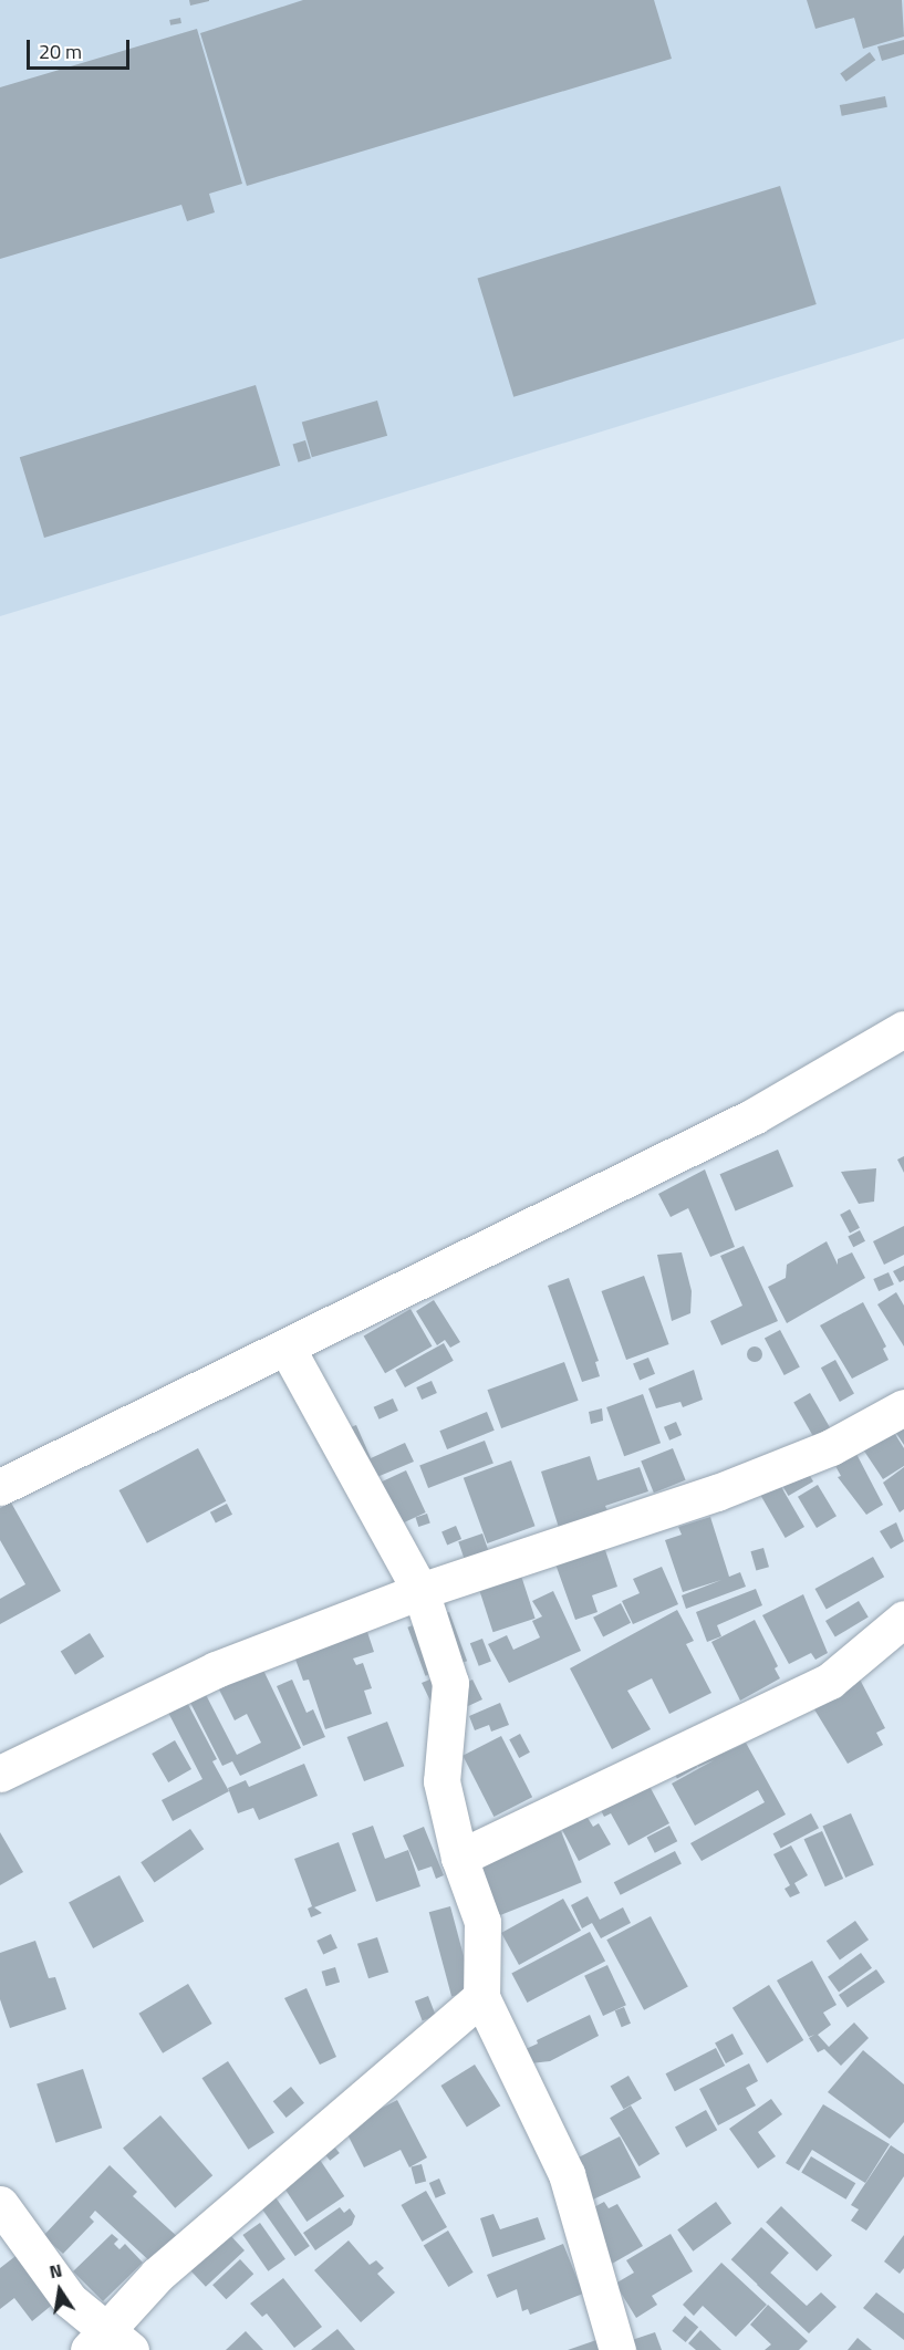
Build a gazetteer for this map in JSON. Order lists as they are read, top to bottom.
{
  "scale_bar": "20 m",
  "north": "top"
}
